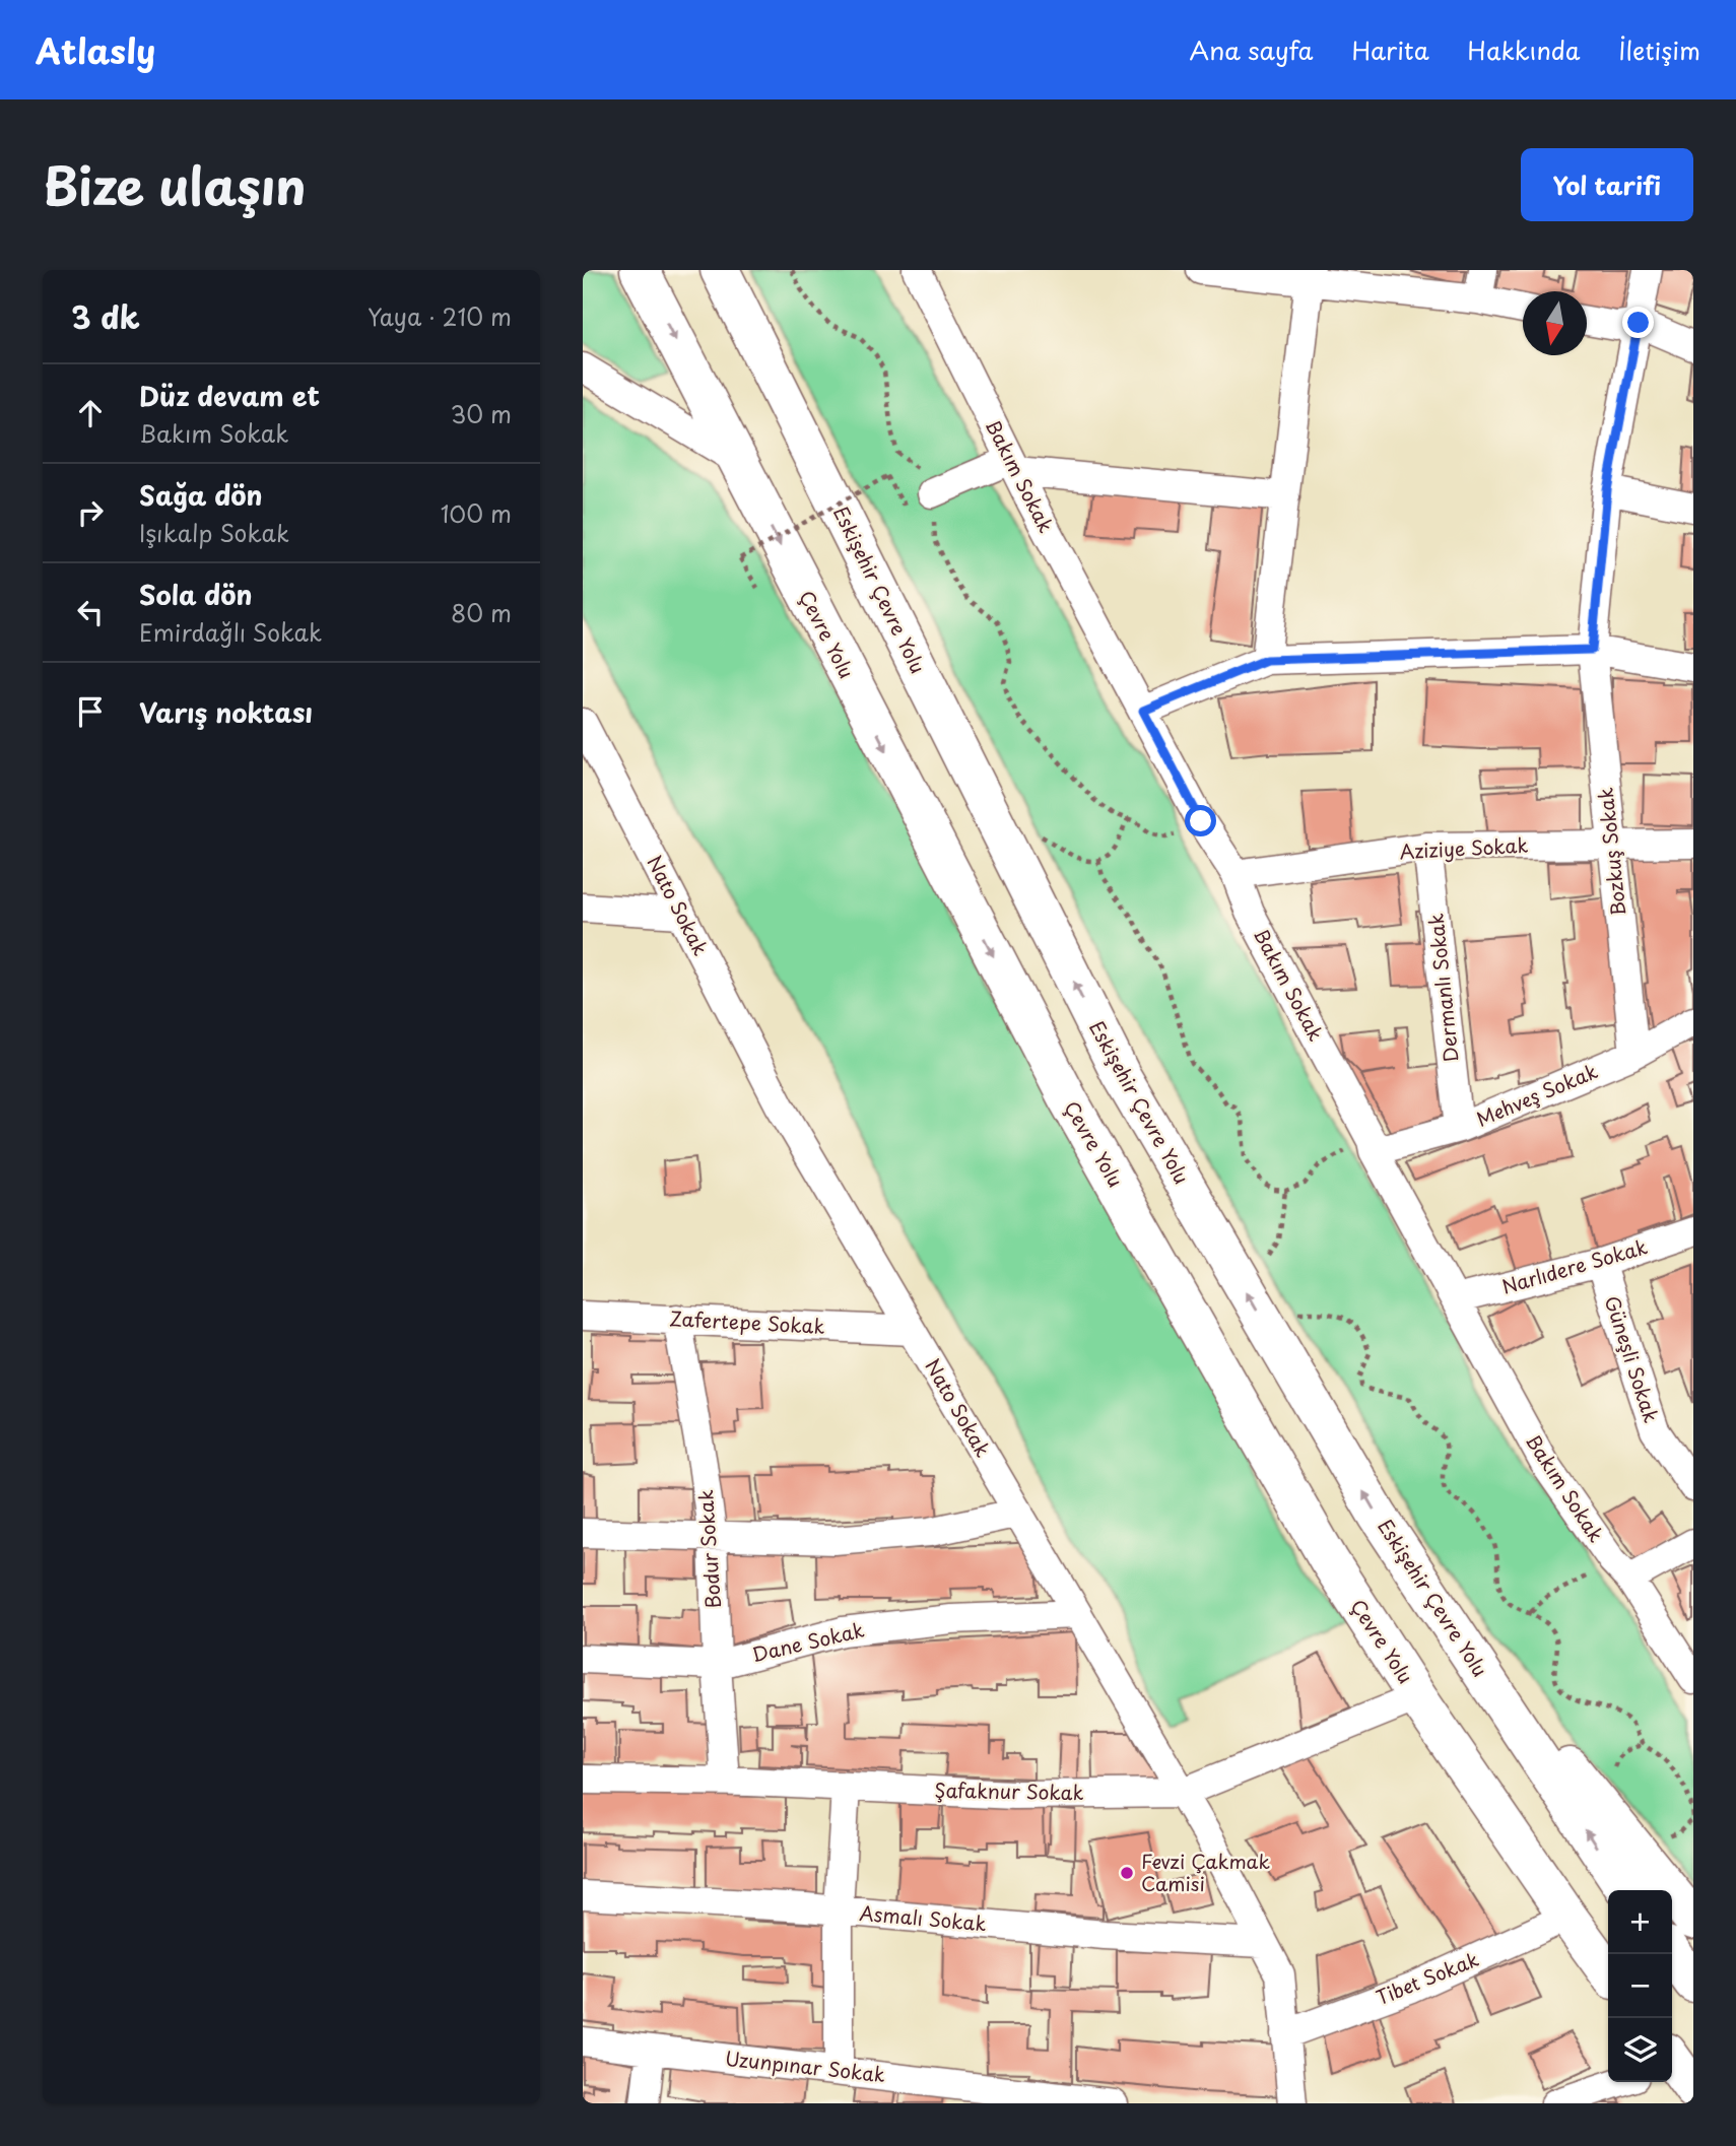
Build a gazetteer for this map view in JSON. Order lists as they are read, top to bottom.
{
  "streets": {
    "highway": ["Eskişehir Çevre Yolu", "Çevre Yolu"],
    "street": [
      "Bakım Sokak",
      "Aziziye Sokak",
      "Bozkuş Sokak",
      "Nato Sokak",
      "Dermanlı Sokak",
      "Mehveş Sokak",
      "Narlıdere Sokak",
      "Zafertepe Sokak",
      "Güneşli Sokak",
      "Bodur Sokak",
      "Dane Sokak",
      "Şafaknur Sokak",
      "Asmalı Sokak",
      "Tibet Sokak",
      "Uzunpınar Sokak"
    ]
  },
  "crossings": [
    ["Bakım Sokak", "Aziziye Sokak"],
    ["Bakım Sokak", "Mehveş Sokak"],
    ["Bakım Sokak", "Narlıdere Sokak"],
    ["Çevre Yolu", "Şafaknur Sokak"],
    ["Çevre Yolu", "Tibet Sokak"],
    ["Aziziye Sokak", "Bozkuş Sokak"],
    ["Aziziye Sokak", "Dermanlı Sokak"],
    ["Bozkuş Sokak", "Mehveş Sokak"],
    ["Nato Sokak", "Zafertepe Sokak"],
    ["Nato Sokak", "Dane Sokak"],
    ["Nato Sokak", "Şafaknur Sokak"],
    ["Nato Sokak", "Asmalı Sokak"],
    ["Nato Sokak", "Tibet Sokak"],
    ["Dermanlı Sokak", "Mehveş Sokak"],
    ["Narlıdere Sokak", "Güneşli Sokak"],
    ["Zafertepe Sokak", "Bodur Sokak"],
    ["Bodur Sokak", "Dane Sokak"],
    ["Bodur Sokak", "Şafaknur Sokak"]
  ],
  "one_way": ["Eskişehir Çevre Yolu", "Çevre Yolu"],
  "places": ["Fevzi Çakmak Camisi"],
  "north": "bottom",
  "page": {
    "header": "Atlasly",
    "nav": [
      "Ana sayfa",
      "Harita",
      "Hakkında",
      "İletişim"
    ],
    "title": "Bize ulaşın",
    "buttons": "Yol tarifi",
    "heading": ["3 dk", "Yaya · 210 m"],
    "list": [
      ["Düz devam et", "Bakım Sokak", "30 m"],
      ["Sağa dön", "Işıkalp Sokak", "100 m"],
      ["Sola dön", "Emirdağlı Sokak", "80 m"],
      "Varış noktası"
    ],
    "map_buttons": ["+", "−"]
  }
}
